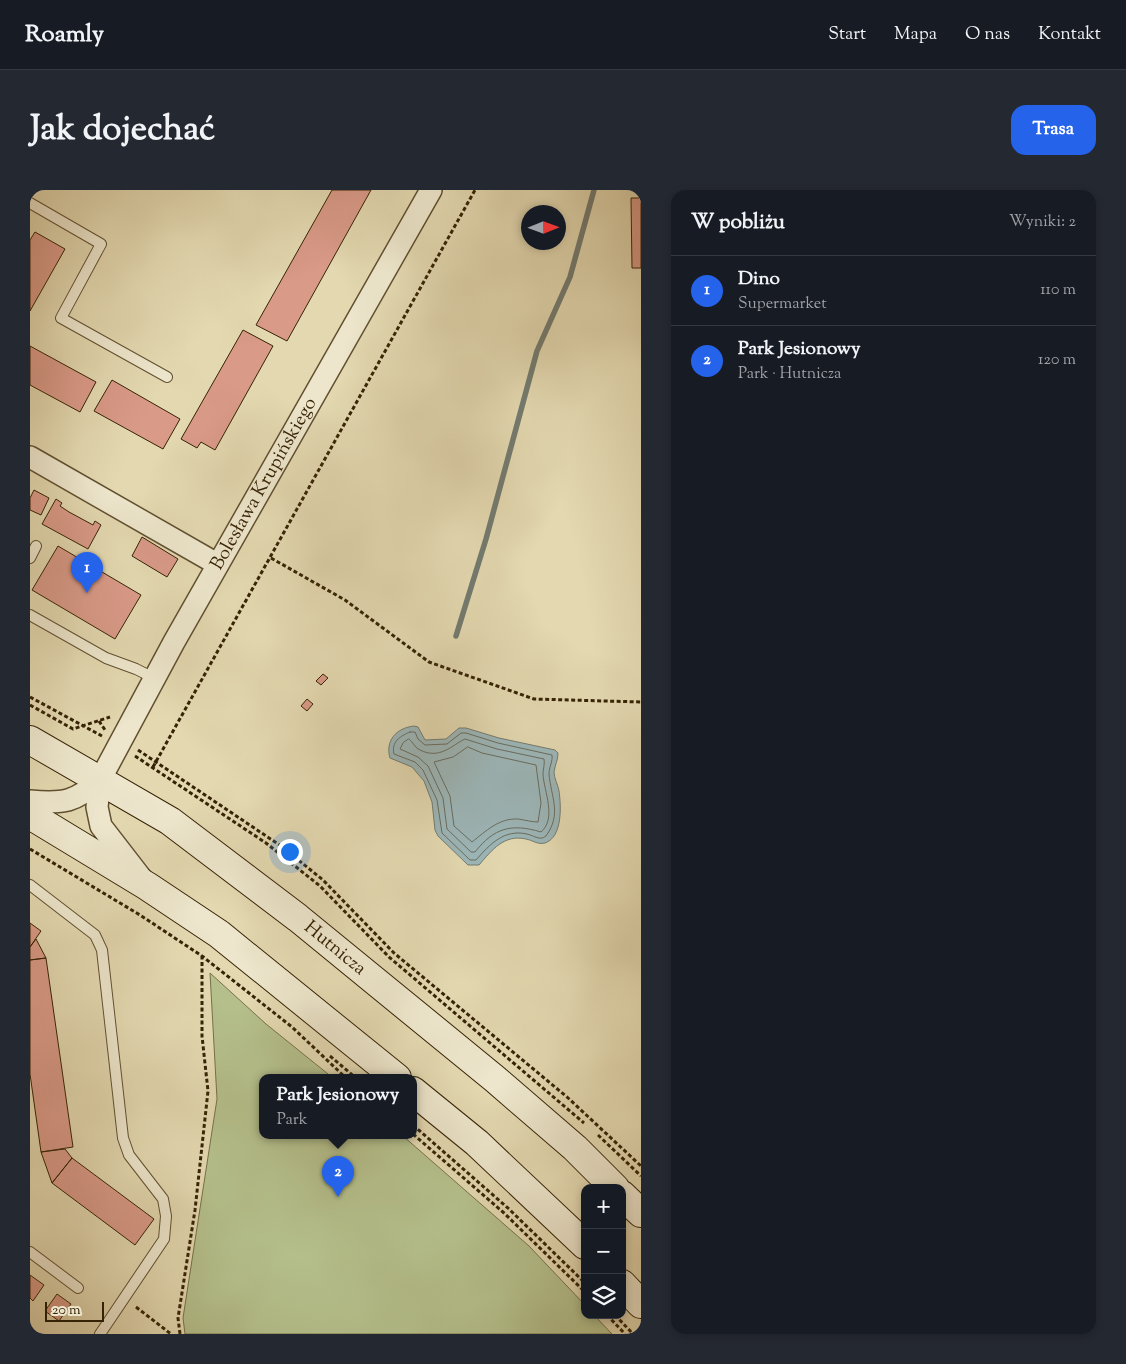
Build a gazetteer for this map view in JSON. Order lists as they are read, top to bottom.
{
  "streets": {
    "main road": ["Hutnicza"],
    "street": ["Bolesława Krupińskiego"]
  },
  "crossings": [
    ["Bolesława Krupińskiego", "Hutnicza"]
  ],
  "scale_bar": "20 m",
  "north": "right",
  "page": {
    "header": "Roamly",
    "nav": [
      "Start",
      "Mapa",
      "O nas",
      "Kontakt"
    ],
    "title": "Jak dojechać",
    "buttons": "Trasa",
    "heading": ["W pobliżu", "Wyniki: 2"],
    "list": [
      {
        "mark": "1",
        "name": "Dino",
        "note": "Supermarket",
        "value": "110 m"
      },
      {
        "mark": "2",
        "name": "Park Jesionowy",
        "note": "Park · Hutnicza",
        "value": "120 m"
      }
    ],
    "pins": ["1", "2"],
    "popup": ["Park Jesionowy", "Park"],
    "map_buttons": ["+", "−"],
    "scale": "20 m"
  }
}
